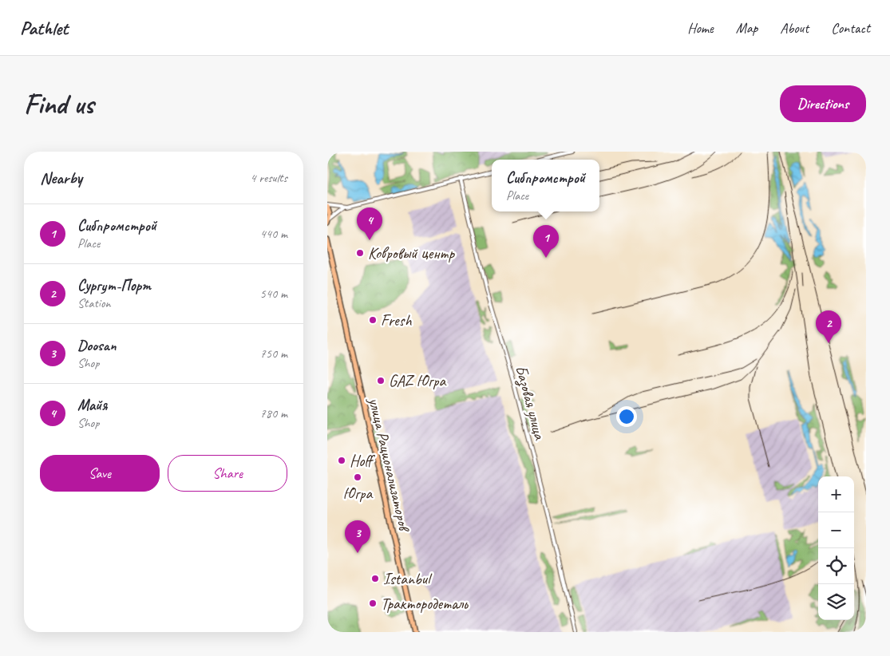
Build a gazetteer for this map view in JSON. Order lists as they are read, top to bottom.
{
  "streets": {
    "main road": ["улица Рационализаторов"],
    "street": ["Базовая улица"]
  },
  "places": [
    "Ковровый центр",
    "Fresh",
    "GAZ Югра",
    "Hoff",
    "Югра",
    "Istanbul",
    "Трактородеталь"
  ],
  "page": {
    "header": "Pathlet",
    "nav": [
      "Home",
      "Map",
      "About",
      "Contact"
    ],
    "buttons": [
      "Directions",
      ["Save", "Share"]
    ],
    "title": "Find us",
    "heading": ["Nearby", "4 results"],
    "popup": ["Сибпромстрой", "Place"],
    "list": [
      {
        "mark": "1",
        "name": "Сибпромстрой",
        "note": "Place",
        "value": "440 m"
      },
      {
        "mark": "2",
        "name": "Сургут-Порт",
        "note": "Station",
        "value": "540 m"
      },
      {
        "mark": "3",
        "name": "Doosan",
        "note": "Shop",
        "value": "750 m"
      },
      {
        "mark": "4",
        "name": "Майя",
        "note": "Shop",
        "value": "780 m"
      }
    ],
    "pins": [
      "4",
      "1",
      "2",
      "3"
    ],
    "map_buttons": ["+", "−"]
  }
}
